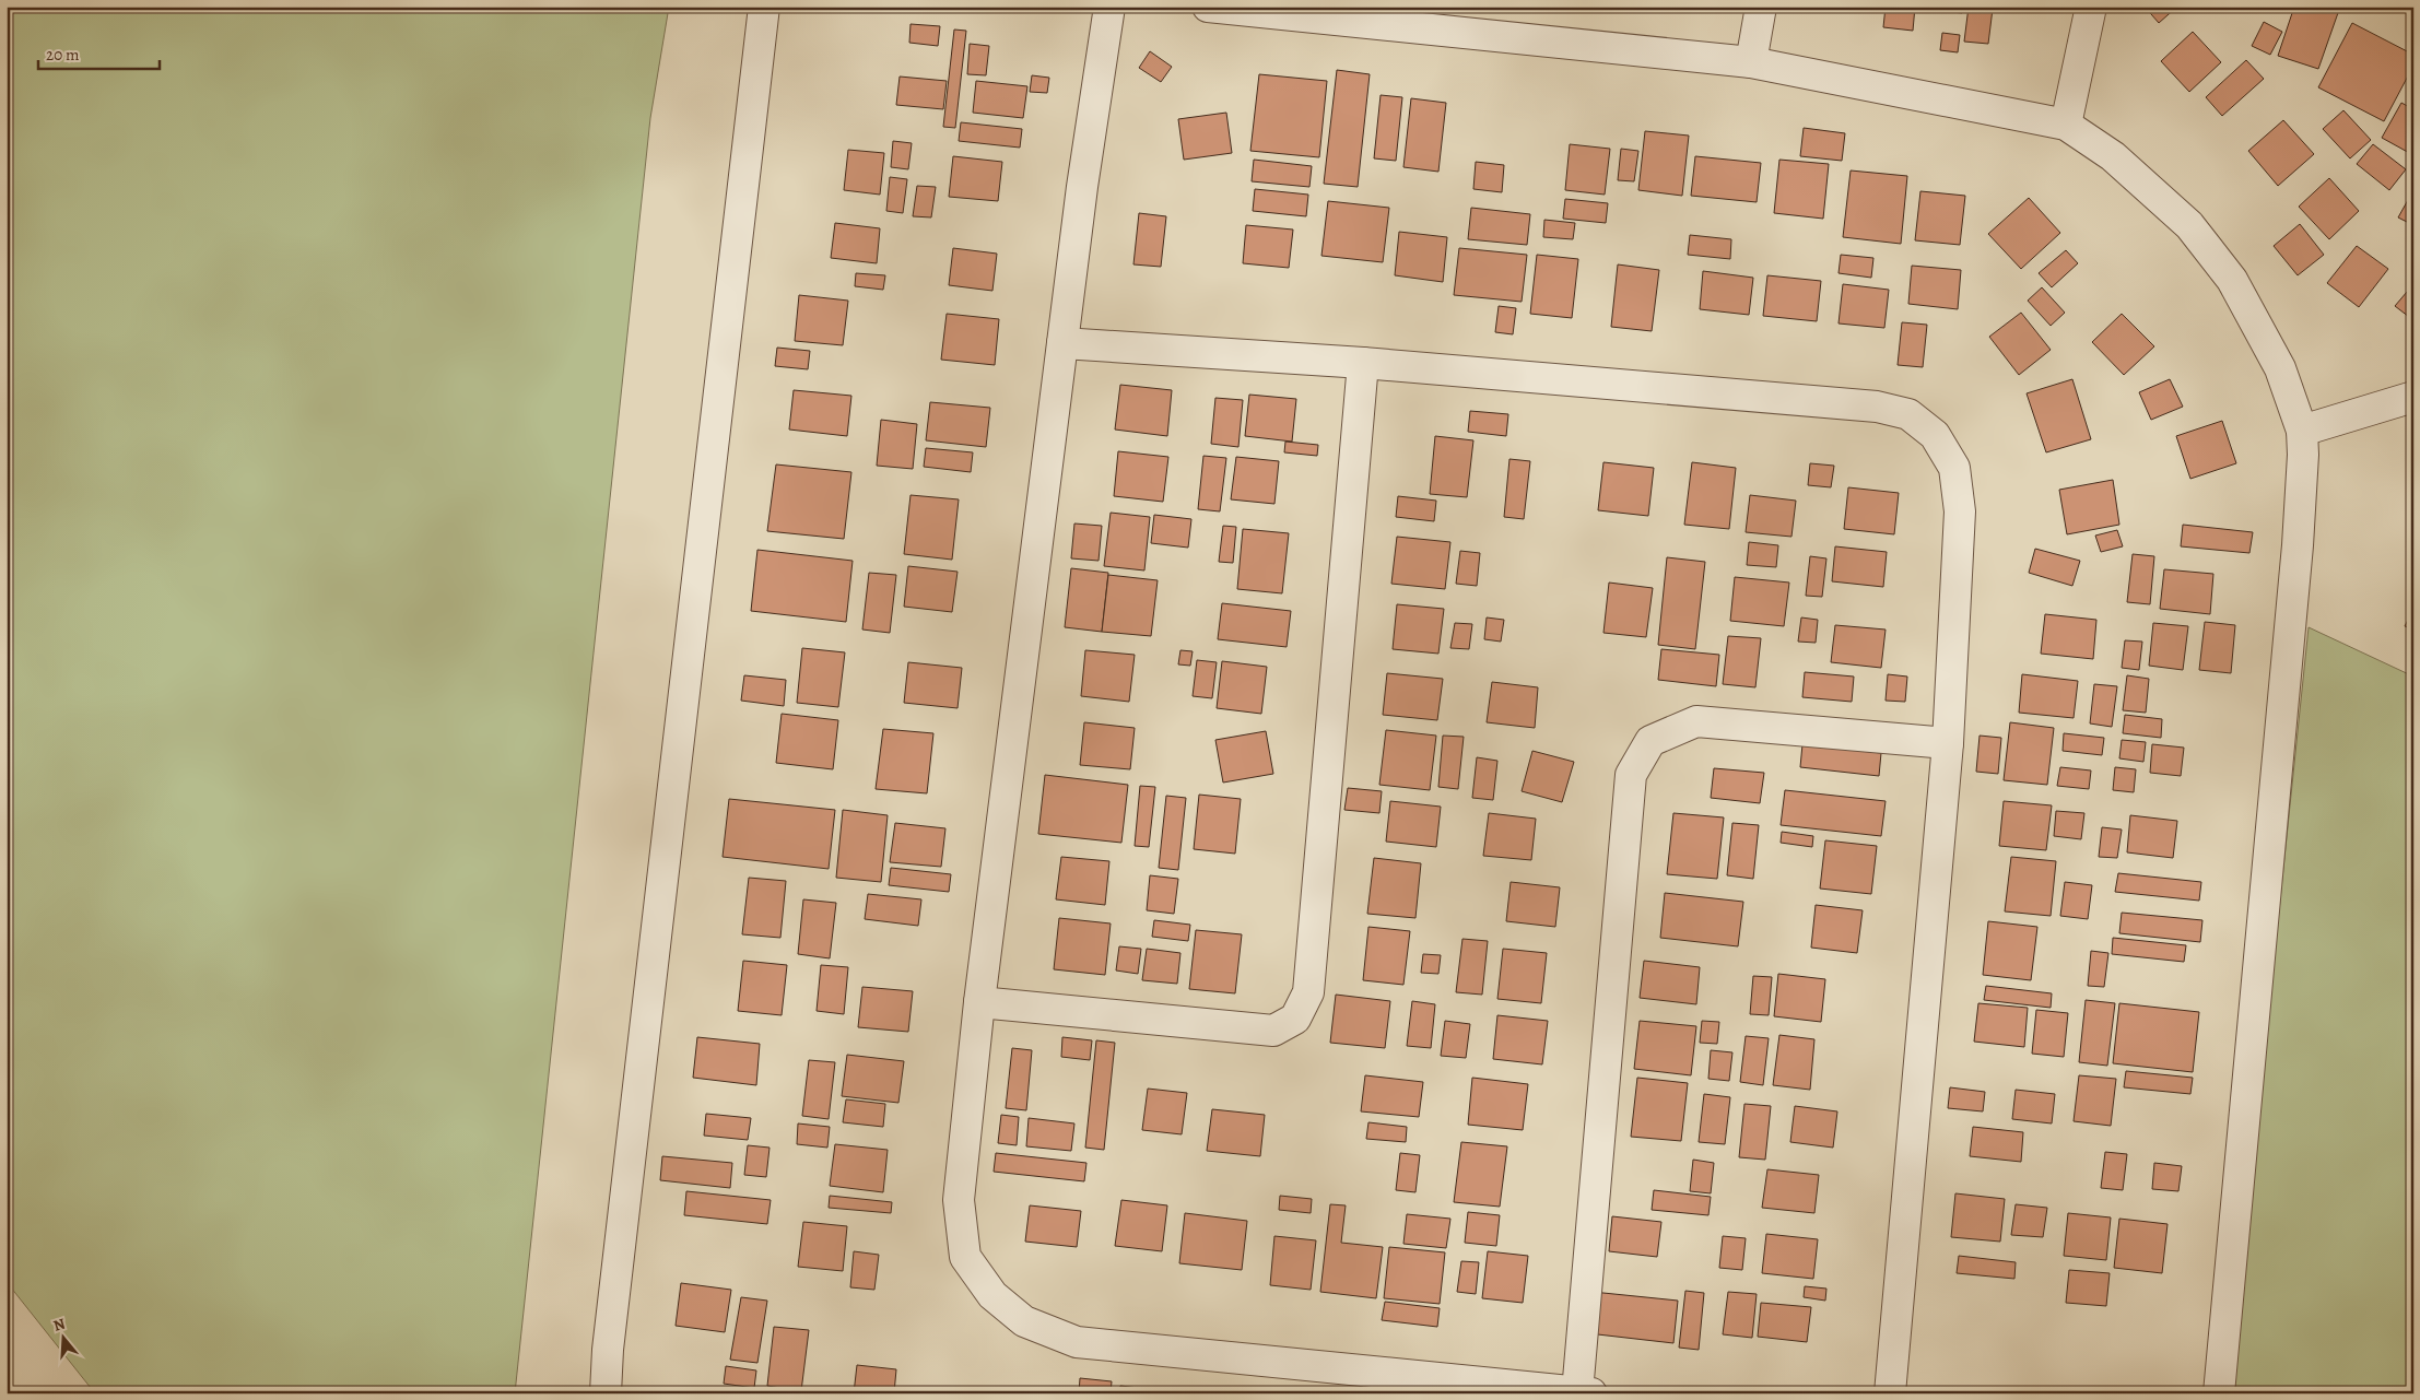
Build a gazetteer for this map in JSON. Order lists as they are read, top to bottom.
{
  "scale_bar": "20 m",
  "north": "top"
}
